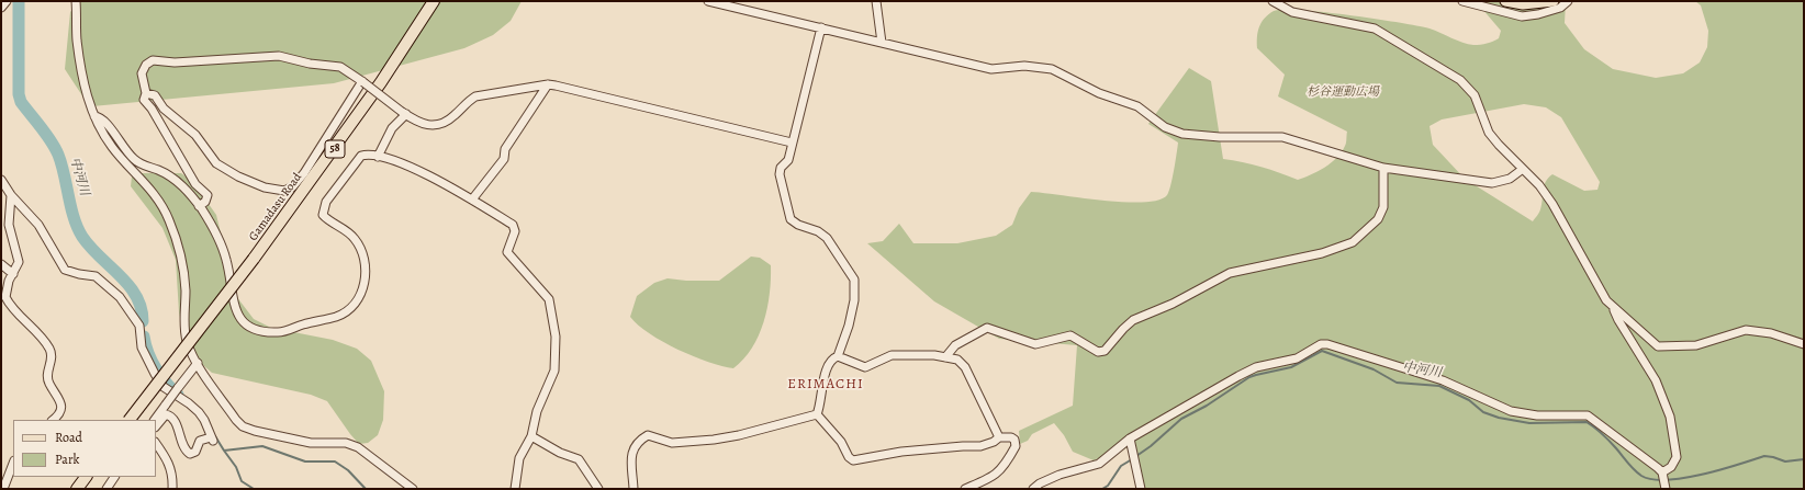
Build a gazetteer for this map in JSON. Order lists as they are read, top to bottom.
{
  "streets": {
    "highway": ["58", "Gamadasu Road"]
  },
  "districts": ["ERIMACHI"],
  "water": ["中河川"],
  "parks": ["杉谷運動広場"],
  "legend": ["Road", "Park"]
}
